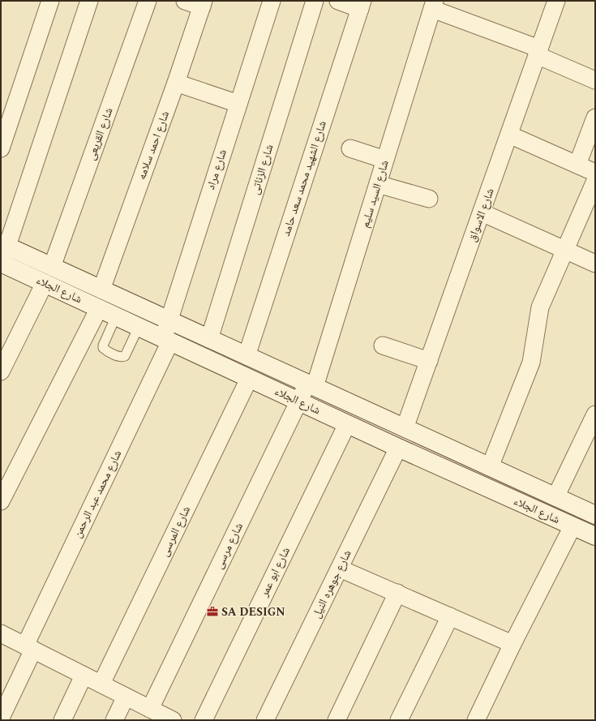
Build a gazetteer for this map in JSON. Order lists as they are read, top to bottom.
{
  "streets": {
    "main road": ["شارع الجلاء"],
    "street": [
      "شارع القريعى",
      "شارع احمد سلامه",
      "شارع مراد",
      "شارع الزناتى",
      "شارع الشهيد محمد سعد حامد",
      "شارع السيد سليم",
      "شارع الاسواق",
      "شارع محمد عبد الرحمن",
      "شارع المرسى",
      "شارع مرسى",
      "شارع ابو عمر",
      "شارع جوهره النيل"
    ]
  },
  "crossings": [
    ["شارع القريعى", "شارع الجلاء"],
    ["شارع احمد سلامه", "شارع الجلاء"],
    ["شارع مراد", "شارع الجلاء"],
    ["شارع مراد", "شارع محمد عبد الرحمن"],
    ["شارع الزناتى", "شارع الجلاء"],
    ["شارع الشهيد محمد سعد حامد", "شارع الجلاء"],
    ["شارع السيد سليم", "شارع الجلاء"],
    ["شارع السيد سليم", "شارع مرسى"],
    ["شارع الاسواق", "شارع الجلاء"],
    ["شارع الجلاء", "شارع محمد عبد الرحمن"],
    ["شارع الجلاء", "شارع المرسى"],
    ["شارع الجلاء", "شارع مرسى"],
    ["شارع الجلاء", "شارع ابو عمر"],
    ["شارع الجلاء", "شارع جوهره النيل"]
  ],
  "places": {
    "office": ["SA DESIGN"]
  }
}
